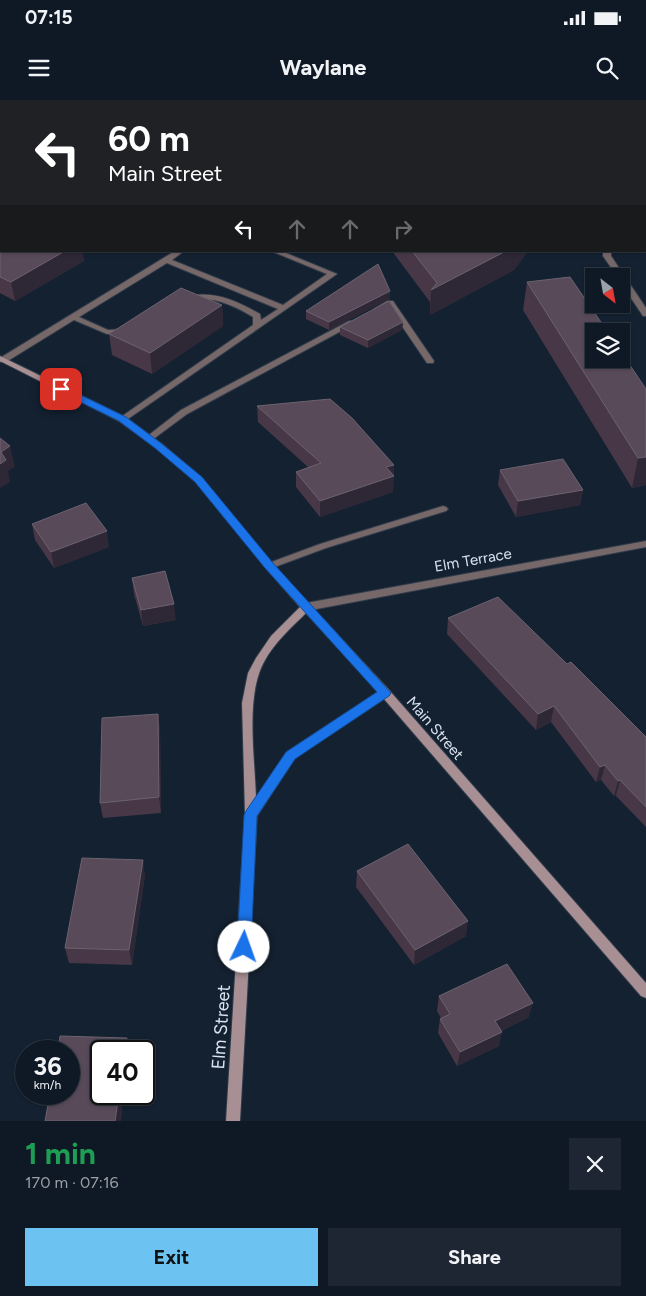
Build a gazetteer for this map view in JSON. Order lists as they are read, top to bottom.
{
  "streets": {
    "main road": ["Main Street", "Elm Street"],
    "street": ["Elm Terrace"]
  },
  "crossings": [
    ["Elm Terrace", "Main Street"],
    ["Elm Terrace", "Elm Street"],
    ["Main Street", "Elm Street"]
  ],
  "north": "bottom right",
  "page": {
    "status": "07:15",
    "header": "Waylane",
    "turn": ["60 m", "Main Street"],
    "speed": "36 km/h",
    "limit": "40",
    "heading": ["1 min", "170 m · 07:16"],
    "buttons": ["Exit", "Share"]
  }
}
